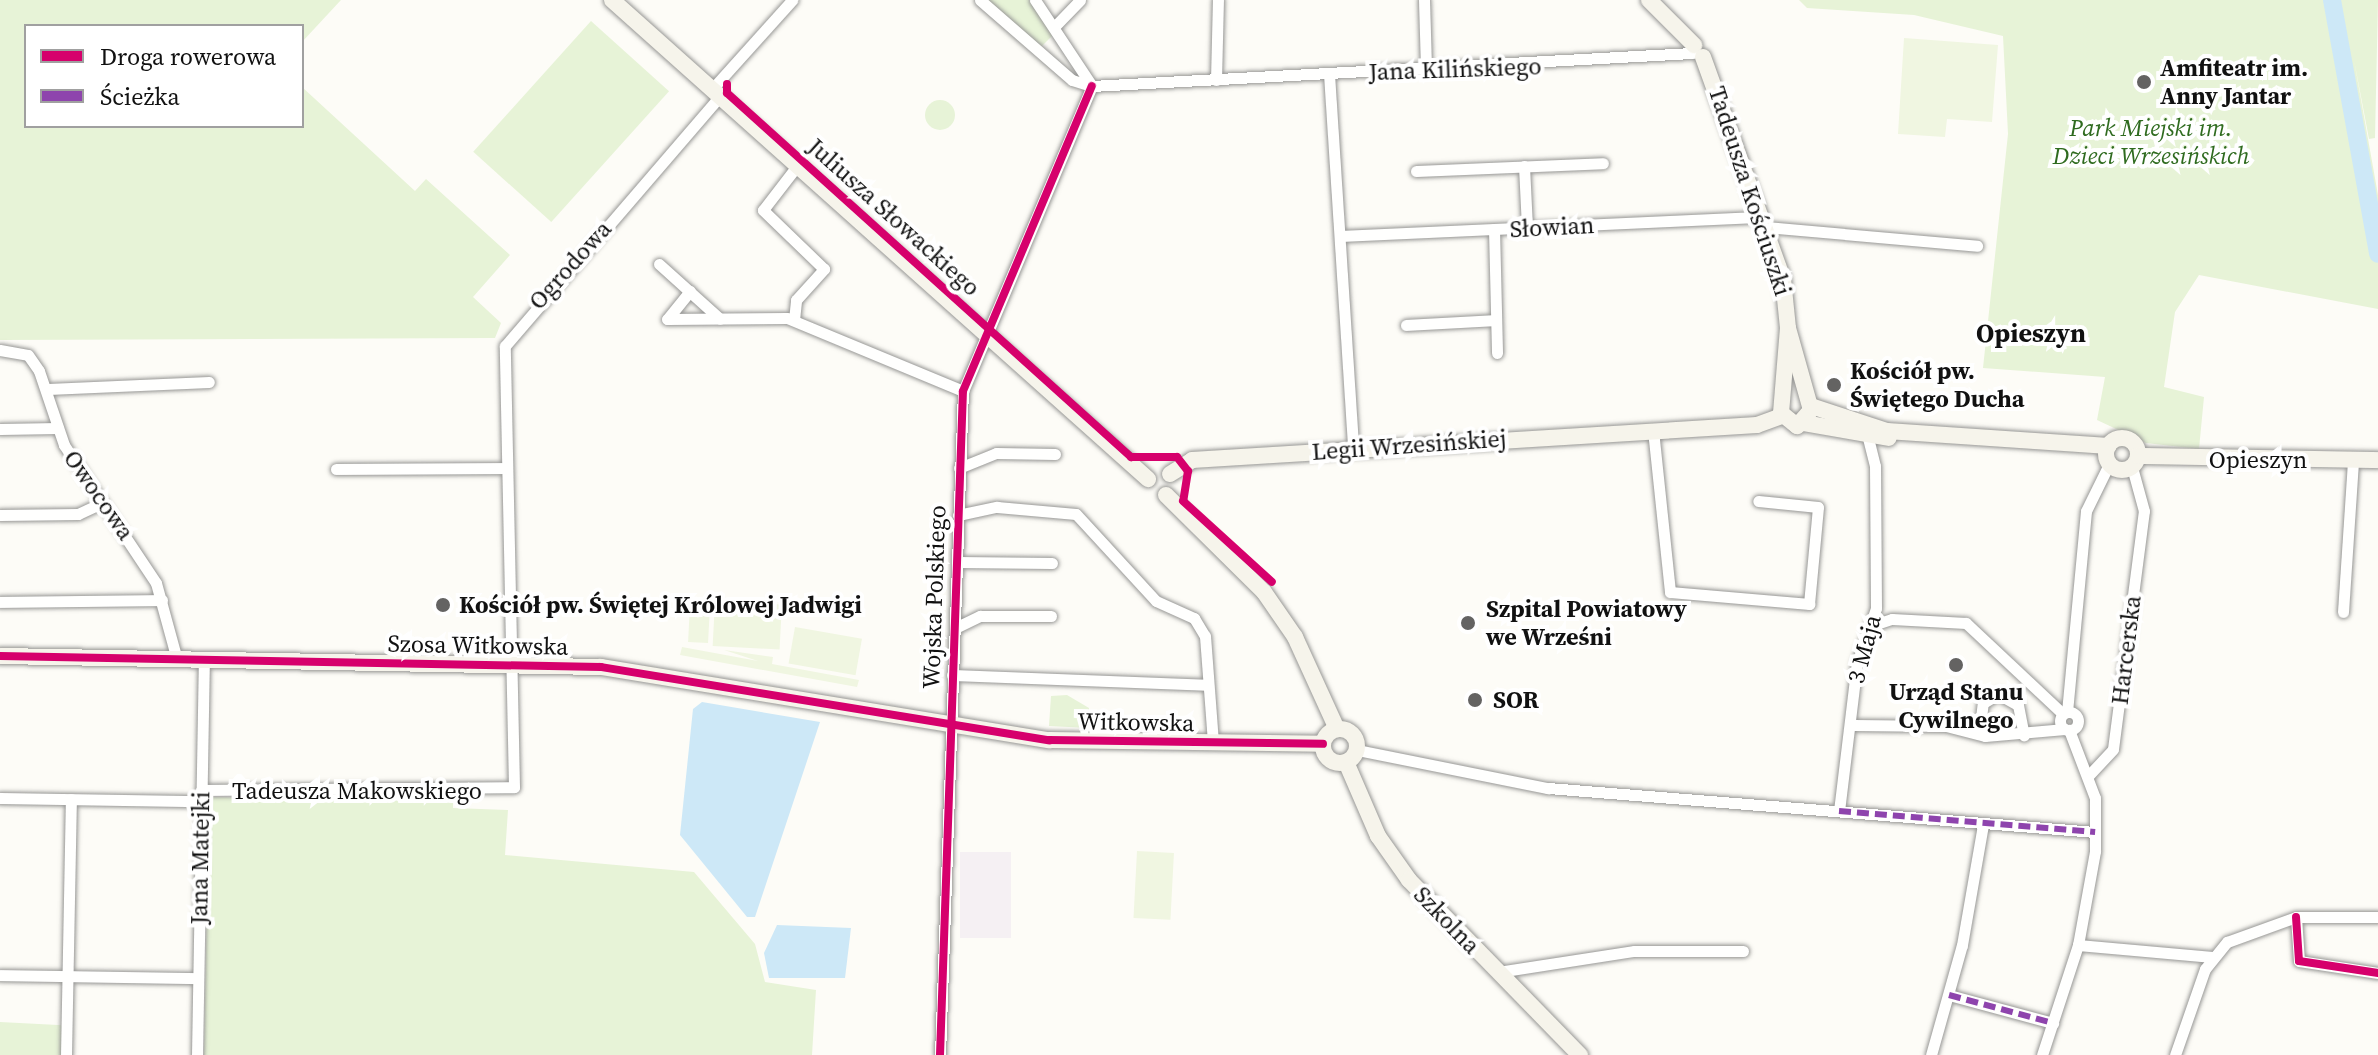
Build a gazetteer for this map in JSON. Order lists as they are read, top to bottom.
{
  "streets": {
    "street": [
      "Jana Kilińskiego",
      "Tadeusza Kościuszki",
      "Juliusza Słowackiego",
      "Słowian",
      "Ogrodowa",
      "Legii Wrzesińskiej",
      "Opieszyn",
      "Owocowa",
      "Wojska Polskiego",
      "Szosa Witkowska",
      "3 Maja",
      "Harcerska",
      "Witkowska",
      "Tadeusza Makowskiego",
      "Jana Matejki",
      "Szkolna"
    ]
  },
  "crossings": [
    ["Jana Kilińskiego", "Tadeusza Kościuszki"],
    ["Jana Kilińskiego", "Wojska Polskiego"],
    ["Tadeusza Kościuszki", "Słowian"],
    ["Tadeusza Kościuszki", "Legii Wrzesińskiej"],
    ["Juliusza Słowackiego", "Ogrodowa"],
    ["Juliusza Słowackiego", "Legii Wrzesińskiej"],
    ["Juliusza Słowackiego", "Wojska Polskiego"],
    ["Ogrodowa", "Szosa Witkowska"],
    ["Ogrodowa", "Tadeusza Makowskiego"],
    ["Opieszyn", "Harcerska"],
    ["Owocowa", "Szosa Witkowska"],
    ["Wojska Polskiego", "Szosa Witkowska"],
    ["Wojska Polskiego", "Witkowska"],
    ["Szosa Witkowska", "Witkowska"],
    ["Szosa Witkowska", "Jana Matejki"],
    ["Tadeusza Makowskiego", "Jana Matejki"]
  ],
  "districts": ["Opieszyn"],
  "parks": ["Park Miejski im. Dzieci Wrzesińskich"],
  "places": [
    "Amfiteatr im. Anny Jantar",
    "Kościół pw. Świętego Ducha",
    "Kościół pw. Świętej Królowej Jadwigi",
    "Szpital Powiatowy we Wrześni",
    "Urząd Stanu Cywilnego",
    "SOR"
  ],
  "legend": ["Droga rowerowa", "Ścieżka"]
}
